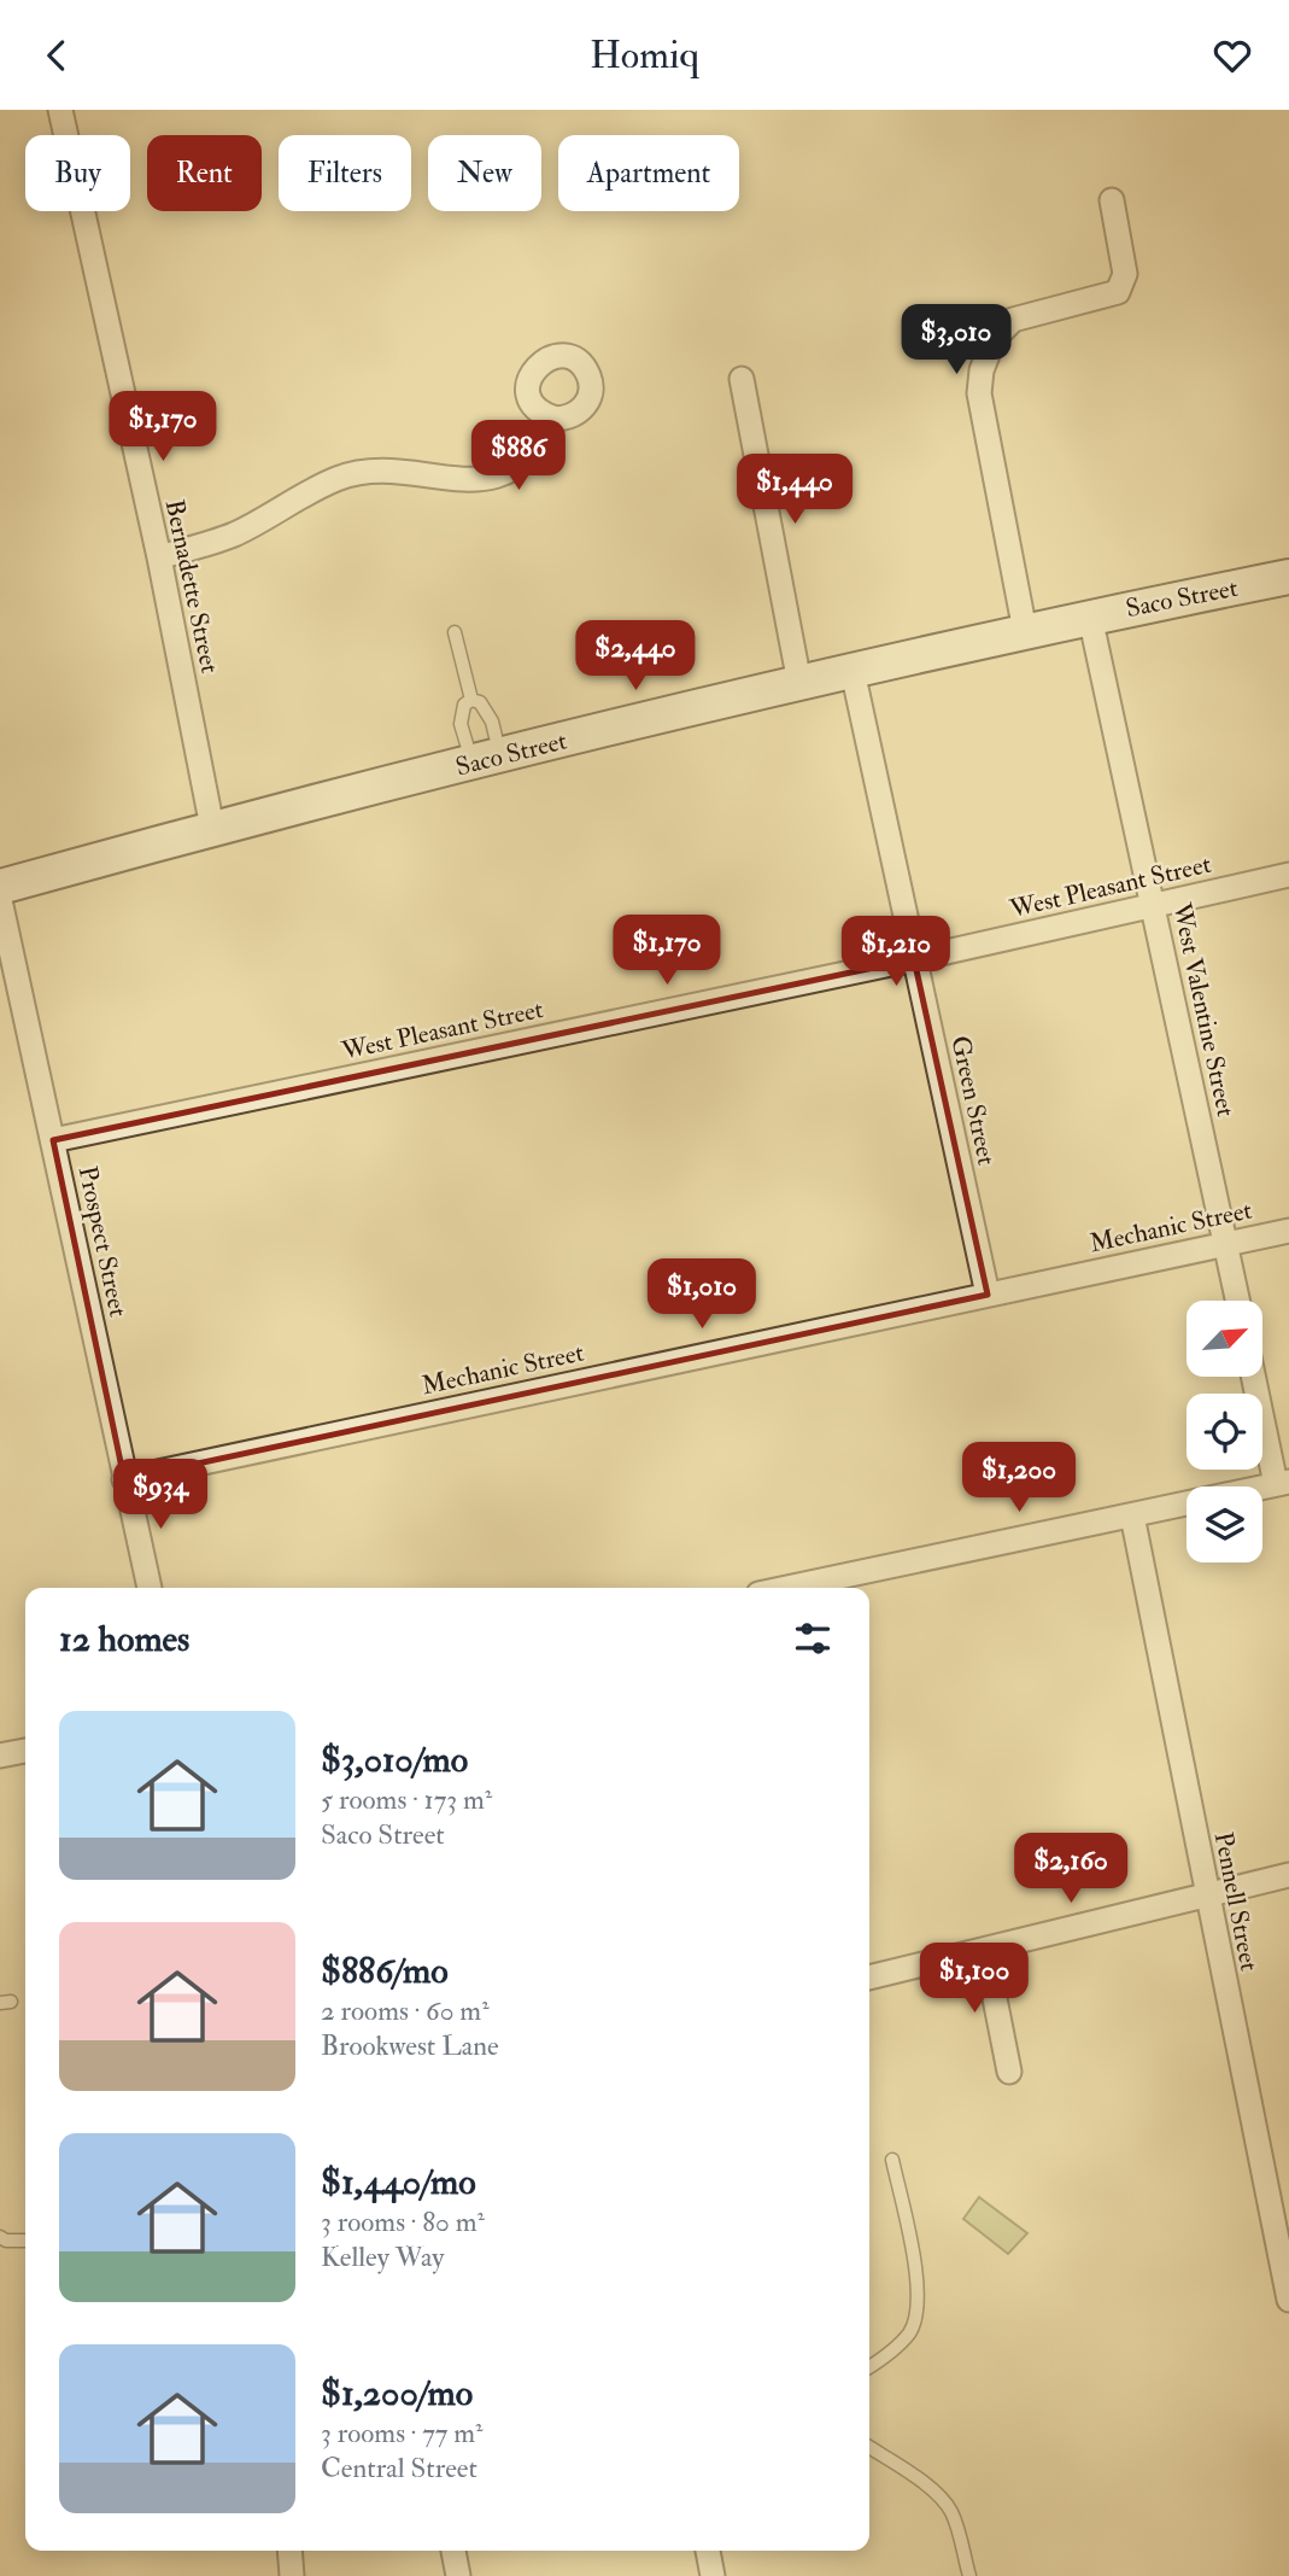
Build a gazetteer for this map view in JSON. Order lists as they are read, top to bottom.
{
  "streets": {
    "main road": ["Saco Street"],
    "street": [
      "Bernadette Street",
      "West Pleasant Street",
      "West Valentine Street",
      "Green Street",
      "Mechanic Street",
      "Prospect Street",
      "Pennell Street"
    ]
  },
  "crossings": [
    ["Bernadette Street", "Saco Street"],
    ["Saco Street", "West Valentine Street"],
    ["Saco Street", "Green Street"],
    ["West Pleasant Street", "West Valentine Street"],
    ["West Pleasant Street", "Green Street"],
    ["West Pleasant Street", "Prospect Street"],
    ["West Valentine Street", "Mechanic Street"],
    ["Green Street", "Mechanic Street"],
    ["Mechanic Street", "Prospect Street"]
  ],
  "north": "top right",
  "page": {
    "header": "Homiq",
    "chip": [
      "Buy",
      "Rent",
      "Filters",
      "New",
      "Apartment"
    ],
    "price": [
      "$3,010",
      "$1,170",
      "$886",
      "$1,440",
      "$2,440",
      "$1,170",
      "$1,210",
      "$1,010",
      "$1,200",
      "$934",
      "$2,160",
      "$1,100"
    ],
    "heading": "12 homes",
    "list": [
      {
        "name": "$3,010/mo",
        "note": "5 rooms · 173 m² · Saco Street"
      },
      {
        "name": "$886/mo",
        "note": "2 rooms · 60 m² · Brookwest Lane"
      },
      {
        "name": "$1,440/mo",
        "note": "3 rooms · 80 m² · Kelley Way"
      },
      {
        "name": "$1,200/mo",
        "note": "3 rooms · 77 m² · Central Street"
      }
    ]
  }
}
